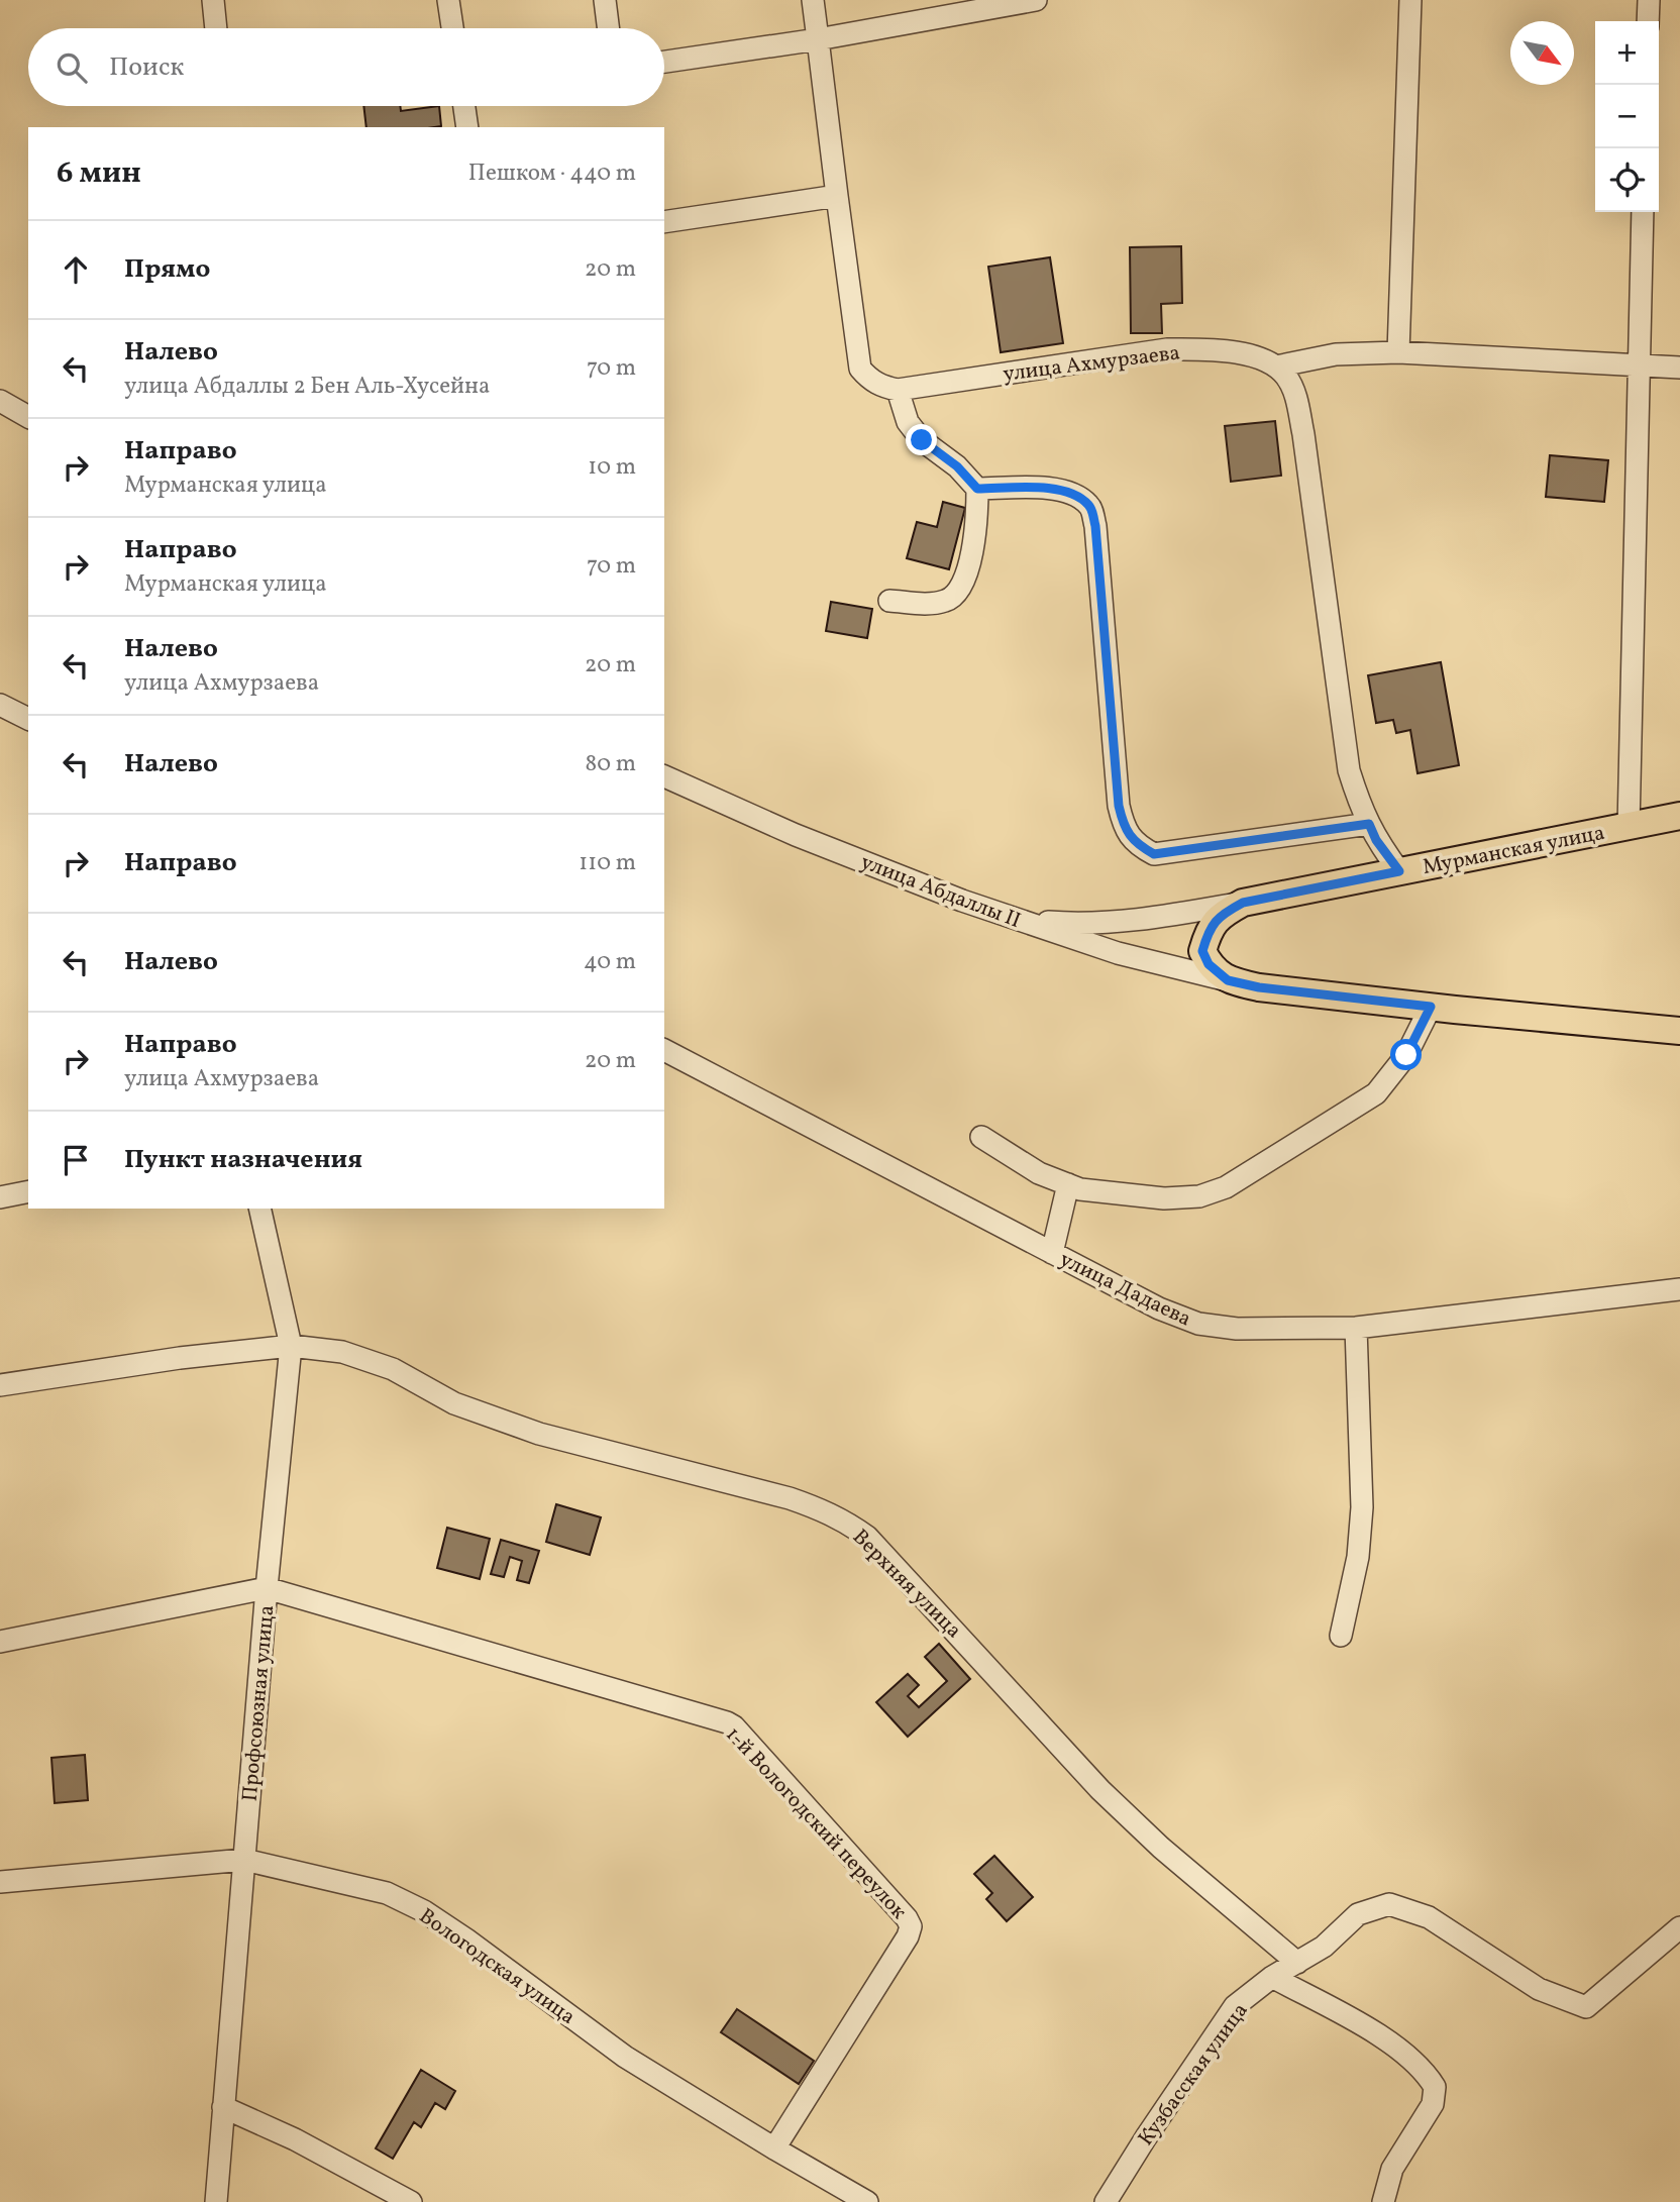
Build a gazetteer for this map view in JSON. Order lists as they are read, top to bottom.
{
  "streets": {
    "main road": ["Мурманская улица"],
    "street": [
      "улица Ахмурзаева",
      "улица Абдаллы II",
      "улица Дадаева",
      "Верхняя улица",
      "Профсоюзная улица",
      "1-й Вологодский переулок",
      "Вологодская улица",
      "Кузбасская улица"
    ]
  },
  "crossings": [
    ["Мурманская улица", "улица Абдаллы II"],
    ["Верхняя улица", "Профсоюзная улица"],
    ["Верхняя улица", "Кузбасская улица"],
    ["Профсоюзная улица", "1-й Вологодский переулок"],
    ["Профсоюзная улица", "Вологодская улица"],
    ["1-й Вологодский переулок", "Вологодская улица"]
  ],
  "north": "bottom right",
  "page": {
    "map_buttons": ["+", "−"],
    "search": "Поиск",
    "heading": ["6 мин", "Пешком · 440 m"],
    "list": [
      ["Прямо", "20 m"],
      ["Налево", "улица Абдаллы 2 Бен Аль-Хусейна", "70 m"],
      ["Направо", "Мурманская улица", "10 m"],
      ["Направо", "Мурманская улица", "70 m"],
      ["Налево", "улица Ахмурзаева", "20 m"],
      ["Налево", "80 m"],
      ["Направо", "110 m"],
      ["Налево", "40 m"],
      ["Направо", "улица Ахмурзаева", "20 m"],
      "Пункт назначения"
    ]
  }
}
